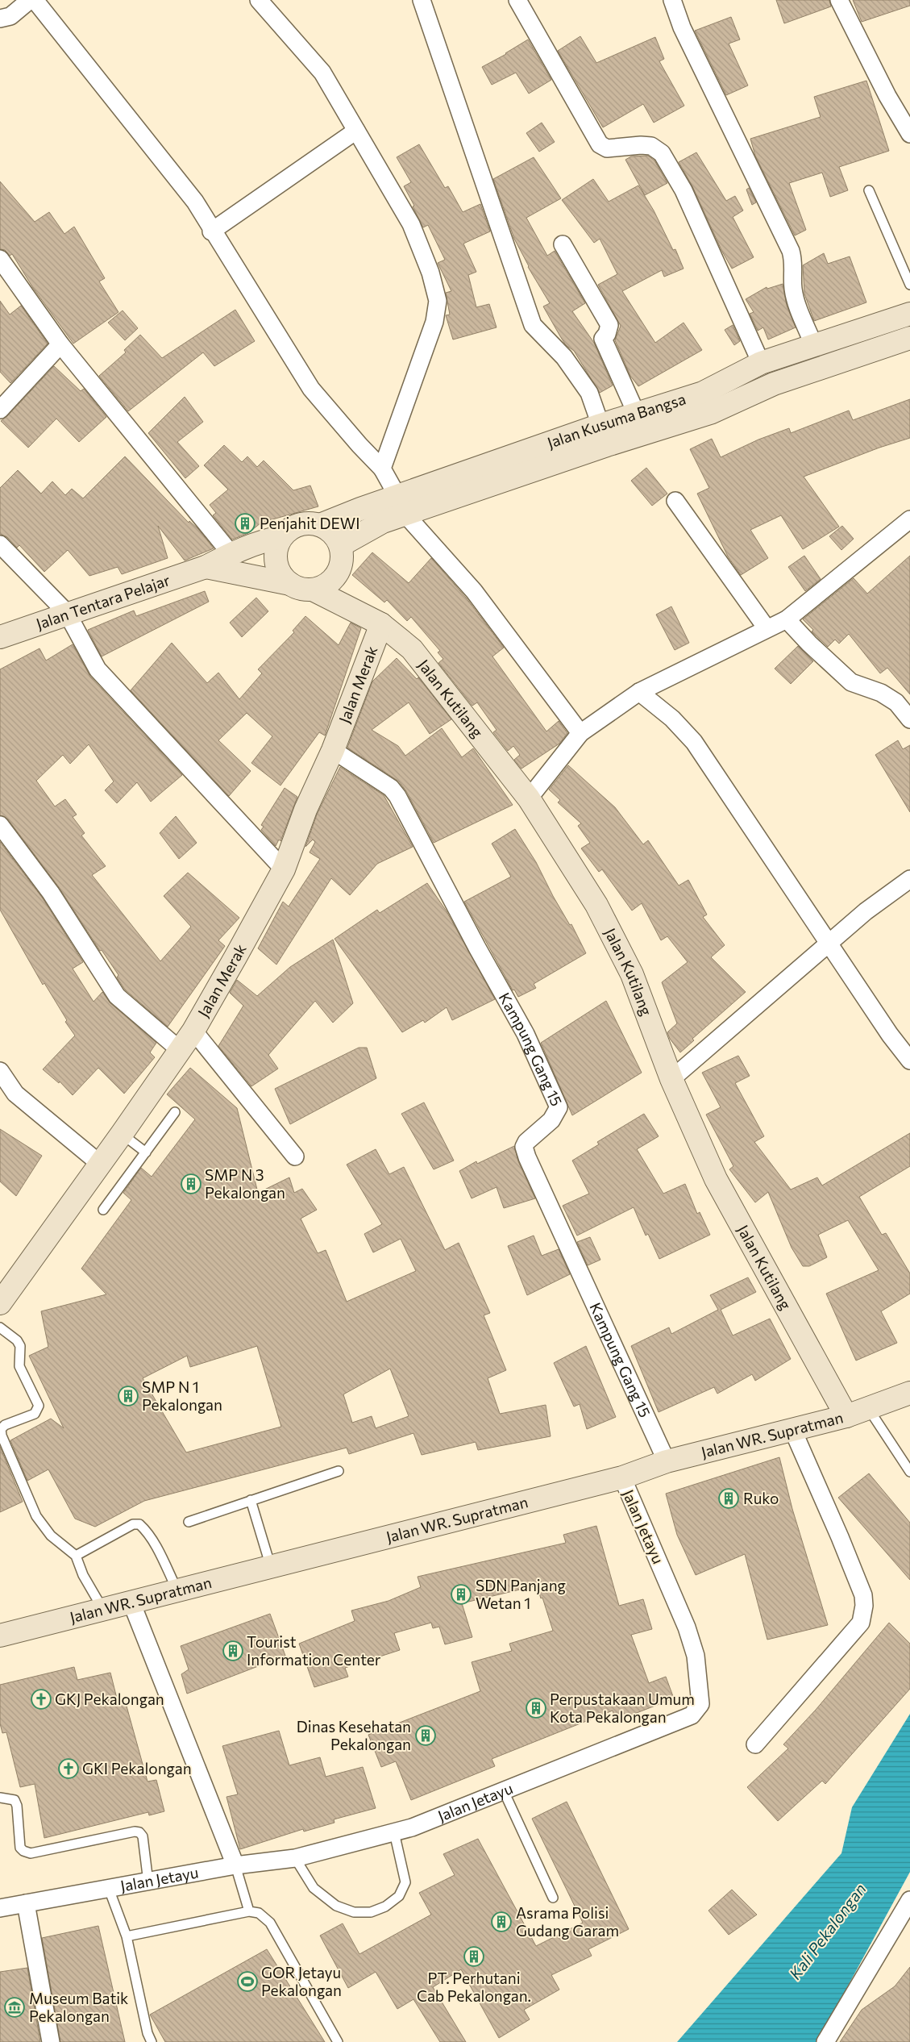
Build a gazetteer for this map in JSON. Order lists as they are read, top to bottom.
{
  "streets": {
    "street": [
      "Jalan Kusuma Bangsa",
      "Jalan Tentara Pelajar",
      "Jalan Merak",
      "Jalan Kutilang",
      "Kampung Gang 15",
      "Jalan WR. Supratman",
      "Jalan Jetayu"
    ]
  },
  "crossings": [
    ["Jalan Kusuma Bangsa", "Jalan Tentara Pelajar"],
    ["Jalan Kusuma Bangsa", "Jalan Kutilang"],
    ["Jalan Tentara Pelajar", "Jalan Kutilang"],
    ["Jalan Merak", "Jalan Kutilang"],
    ["Jalan Merak", "Kampung Gang 15"],
    ["Jalan Kutilang", "Jalan WR. Supratman"],
    ["Kampung Gang 15", "Jalan WR. Supratman"],
    ["Jalan WR. Supratman", "Jalan Jetayu"]
  ],
  "water": ["Kali Pekalongan"],
  "places": {
    "building": [
      "Penjahit DEWI",
      "SMP N 3 Pekalongan",
      "SMP N 1 Pekalongan",
      "Ruko",
      "SDN Panjang Wetan 1",
      "Tourist Information Center",
      "Perpustakaan Umum Kota Pekalongan",
      "Dinas Kesehatan Pekalongan",
      "Asrama Polisi Gudang Garam",
      "PT. Perhutani Cab Pekalongan."
    ],
    "church": ["GKJ Pekalongan", "GKI Pekalongan"],
    "sports": ["GOR Jetayu Pekalongan"],
    "museum": ["Museum Batik Pekalongan"]
  }
}
